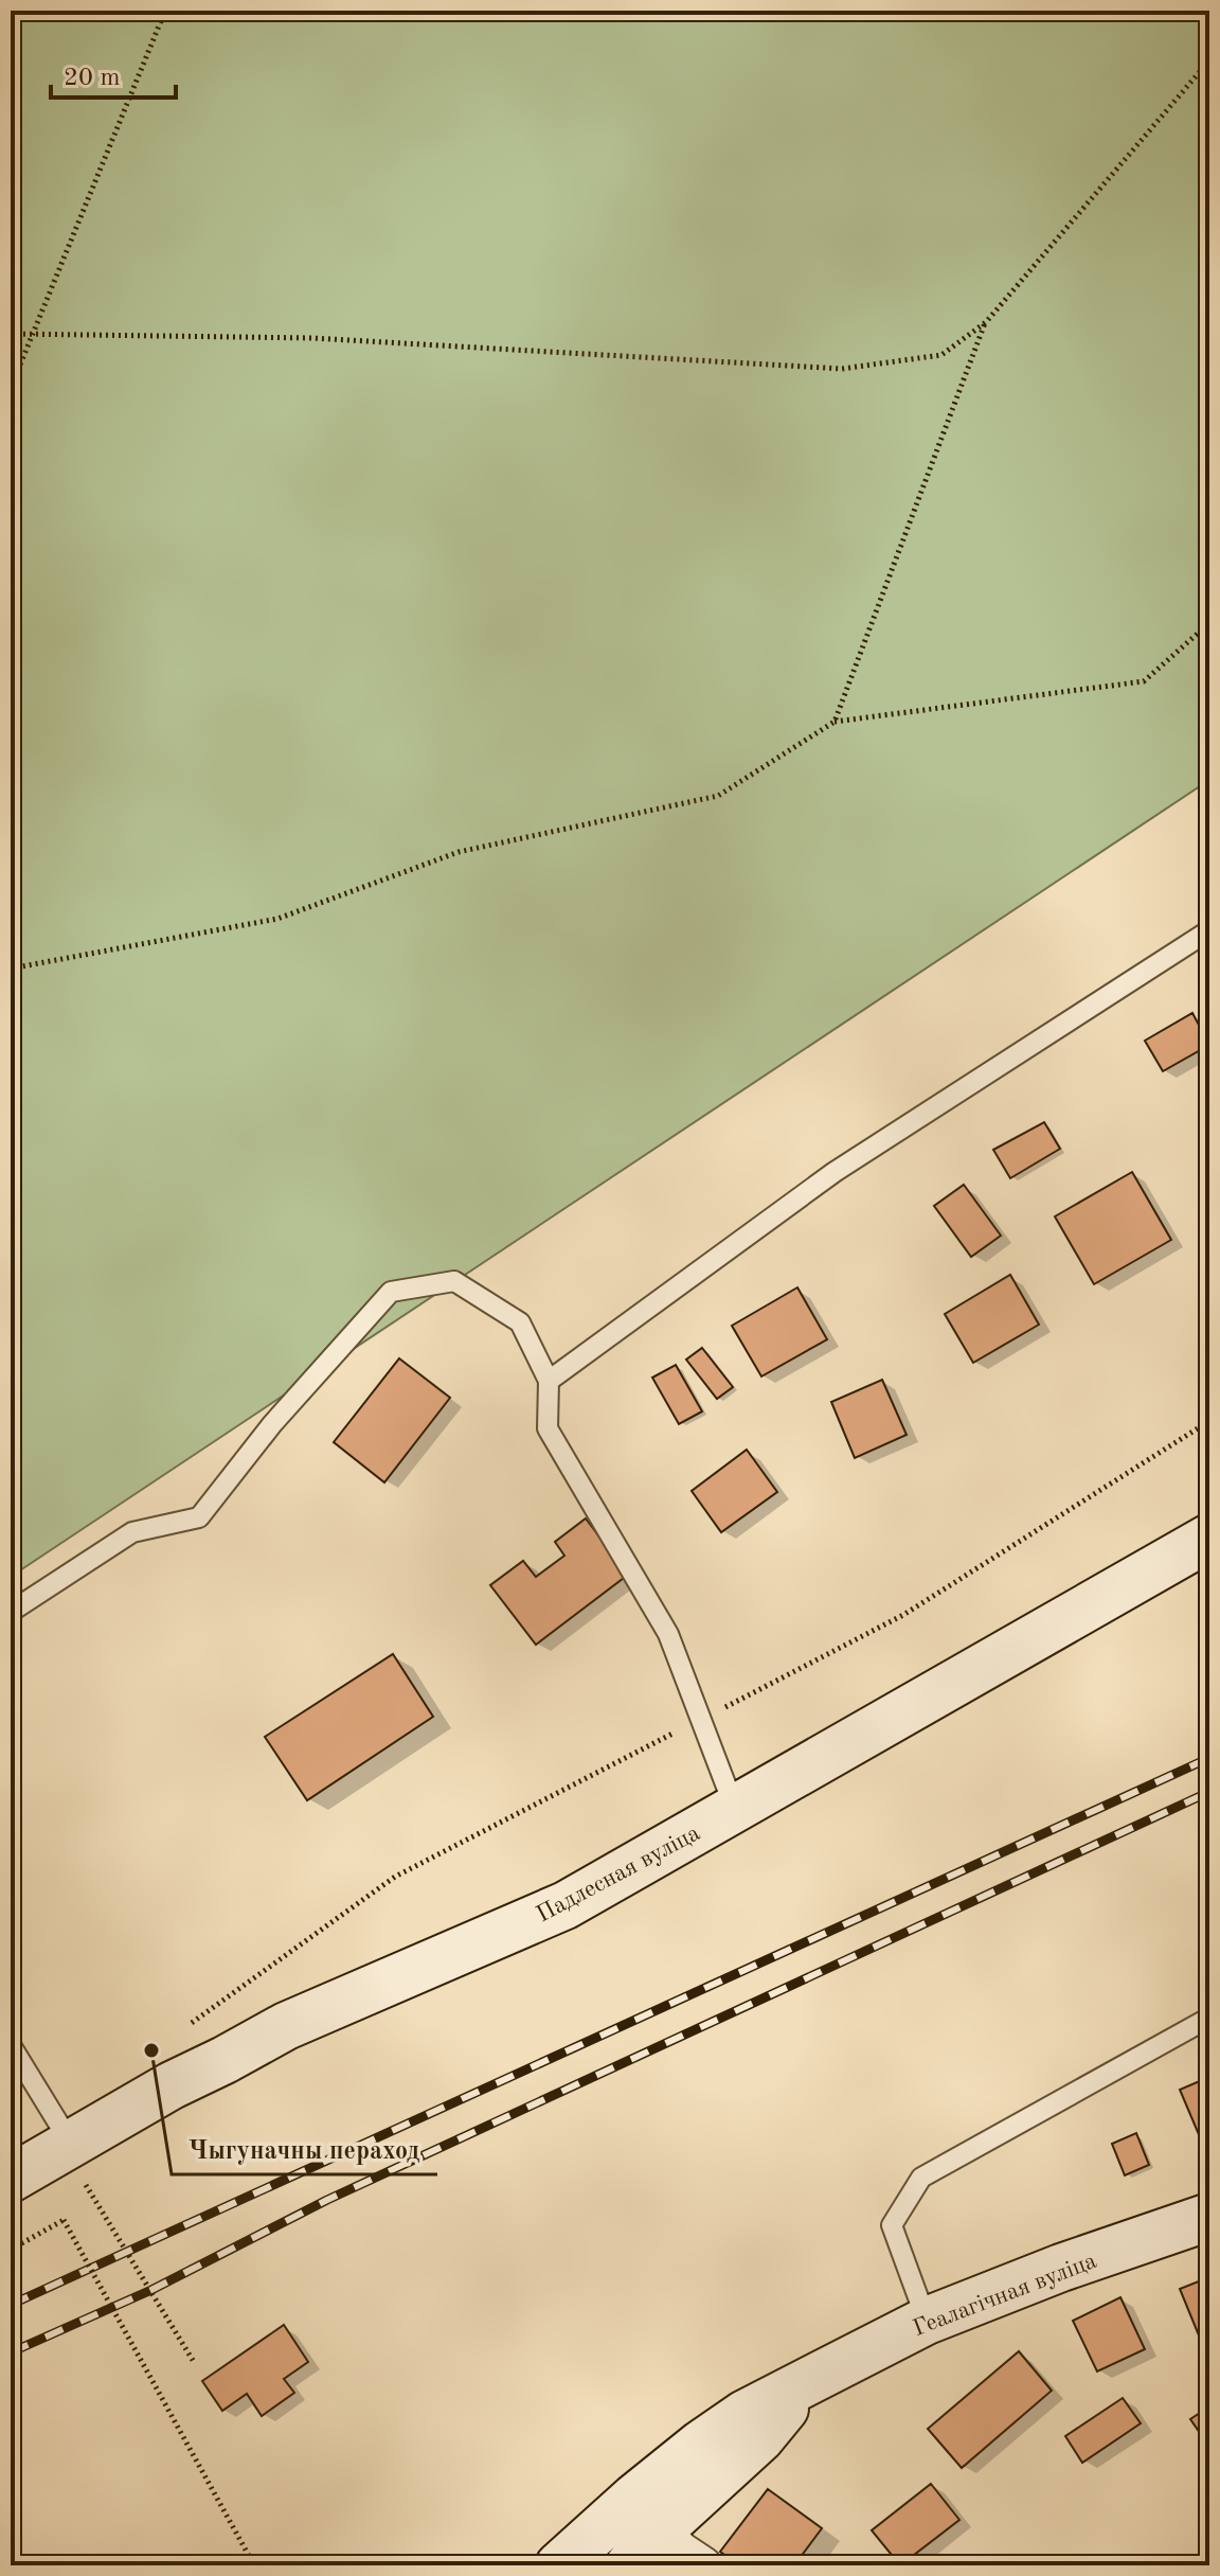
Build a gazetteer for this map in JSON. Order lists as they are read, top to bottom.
{
  "streets": {
    "street": ["Падлесная вуліца", "Геалагічная вуліца"]
  },
  "places": ["Чыгуначны пераход"],
  "scale_bar": "20 m"
}
